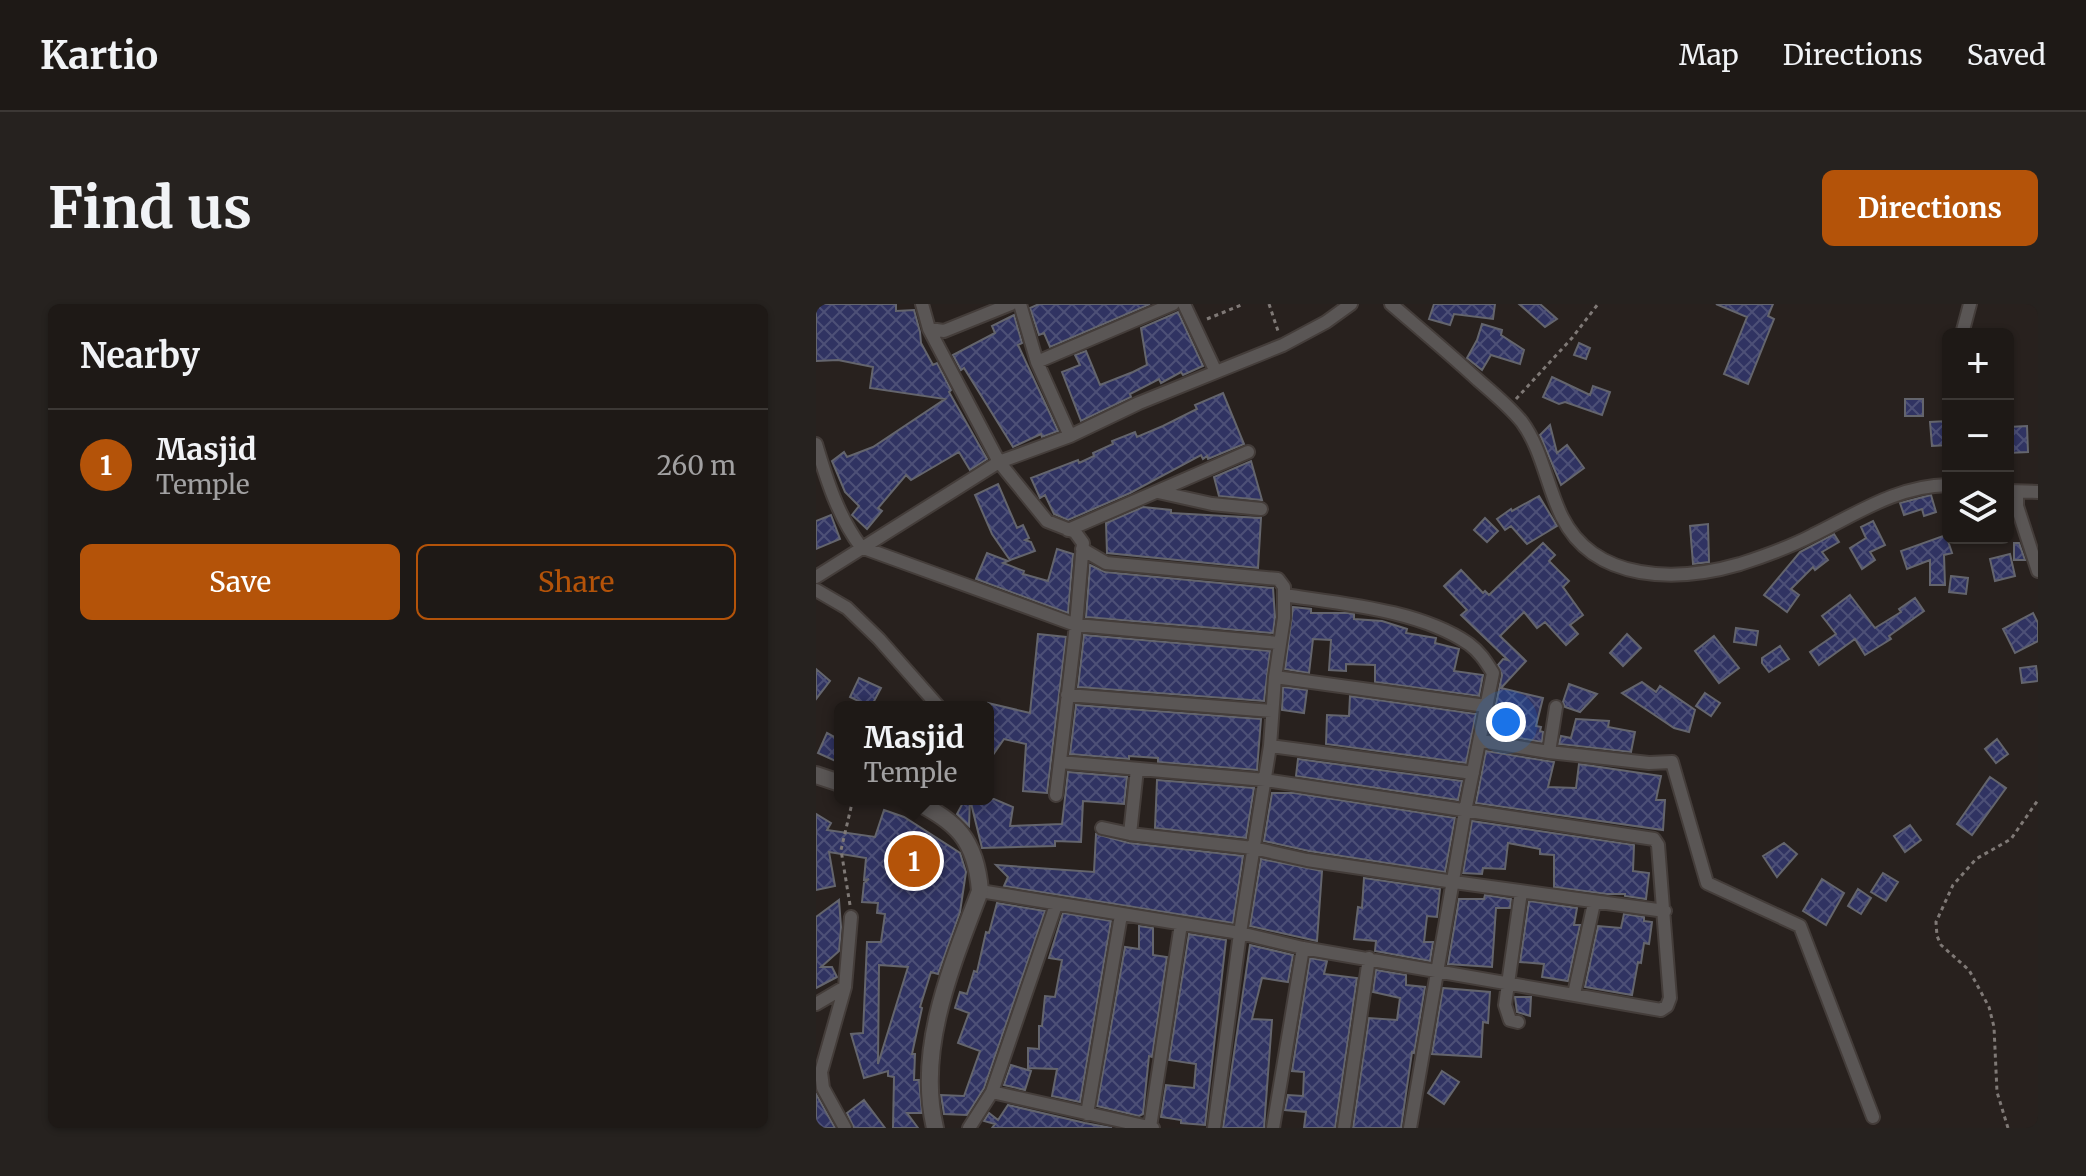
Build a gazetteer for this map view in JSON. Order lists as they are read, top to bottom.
{
  "page": {
    "header": "Kartio",
    "nav": ["Map", "Directions", "Saved"],
    "buttons": [
      "Directions",
      ["Save", "Share"]
    ],
    "title": "Find us",
    "heading": "Nearby",
    "map_buttons": ["+", "−"],
    "list": [
      {
        "mark": "1",
        "name": "Masjid",
        "note": "Temple",
        "value": "260 m"
      }
    ],
    "popup": ["Masjid", "Temple"],
    "pins": "1"
  }
}
